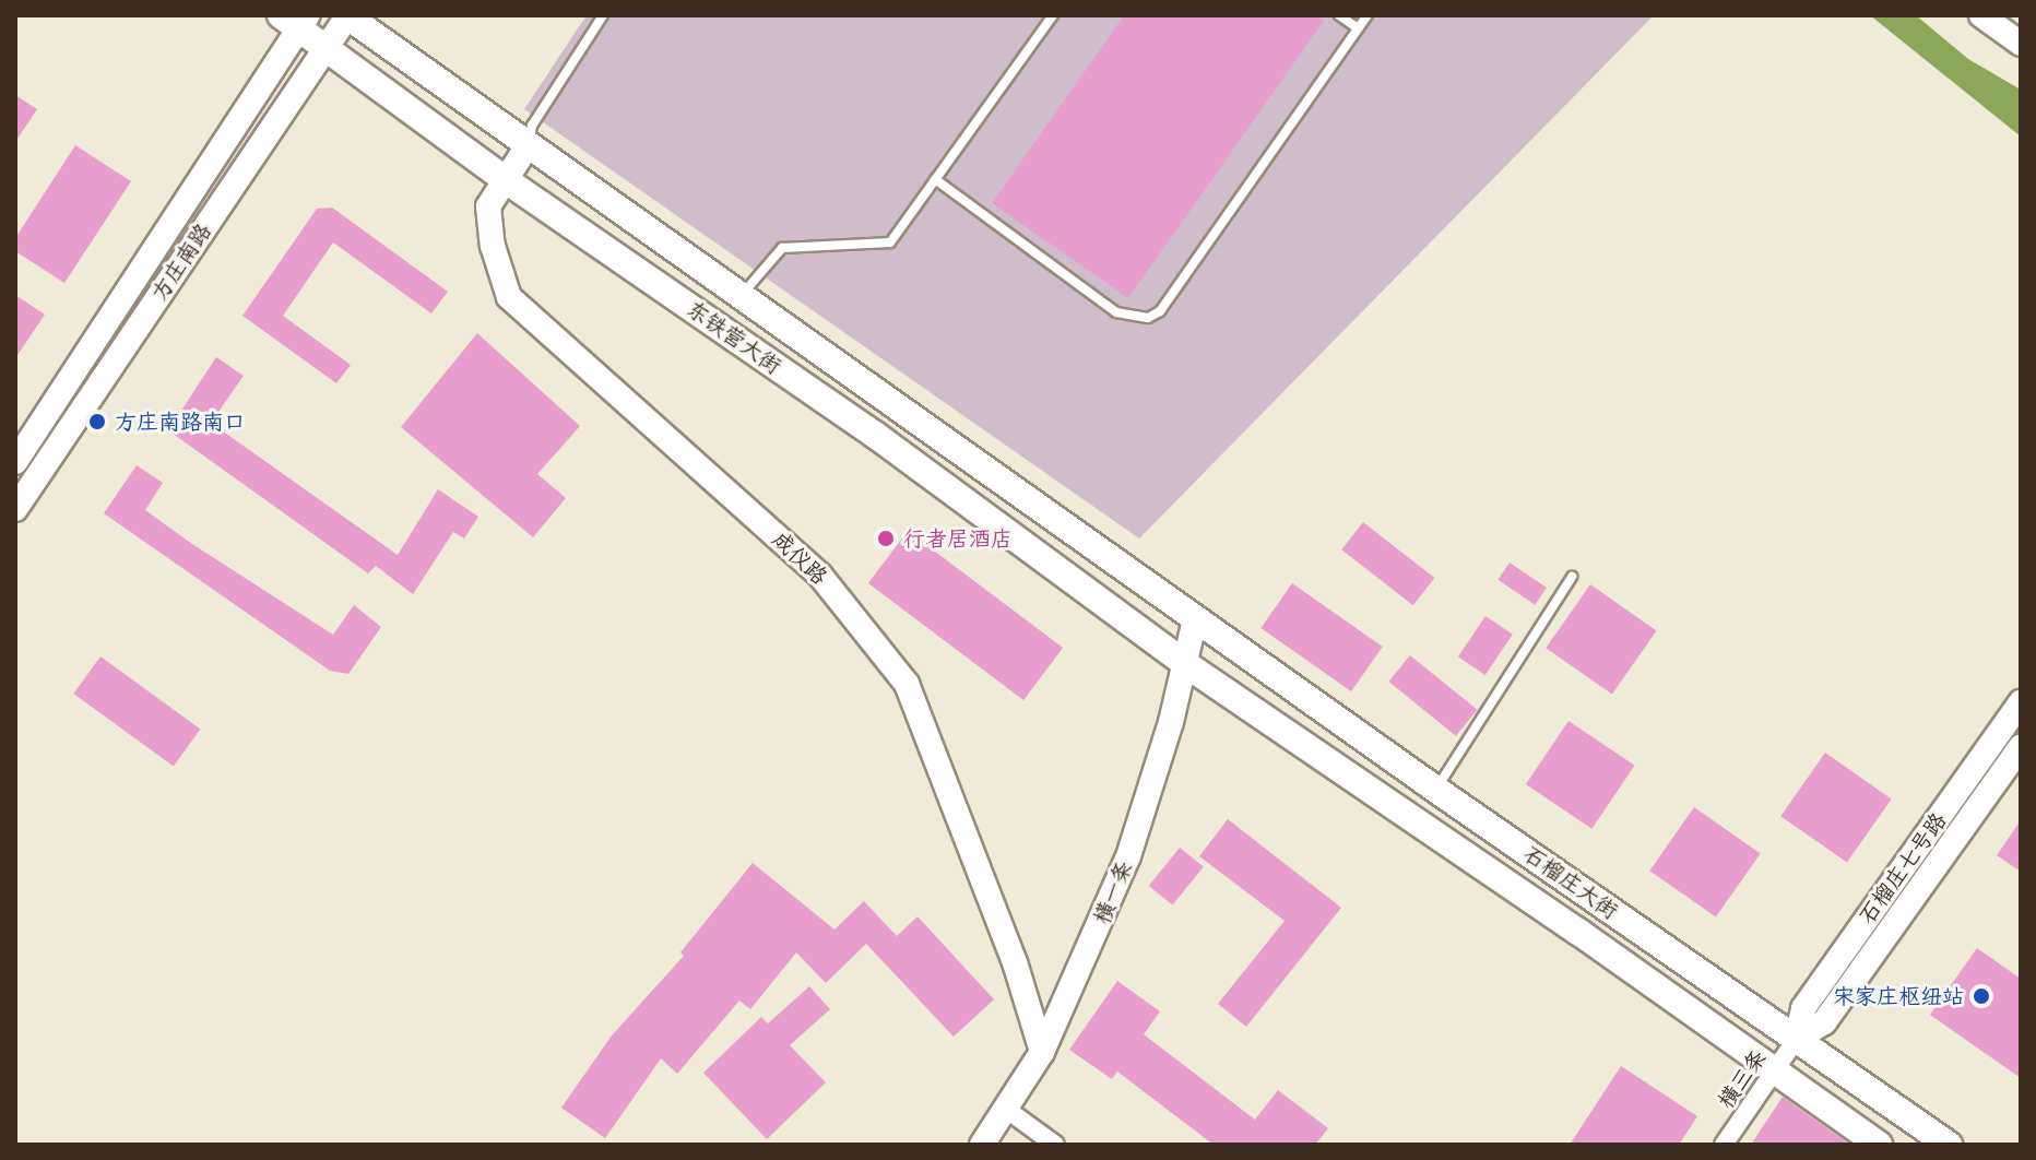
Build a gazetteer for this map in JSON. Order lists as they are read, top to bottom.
{
  "streets": {
    "main road": [
      "方庄南路",
      "东铁营大街",
      "成仪路",
      "石榴庄七号路",
      "石榴庄大街",
      "横一条"
    ],
    "street": ["横三条"]
  },
  "crossings": [
    ["方庄南路", "东铁营大街"],
    ["东铁营大街", "成仪路"],
    ["东铁营大街", "石榴庄大街"],
    ["东铁营大街", "横一条"],
    ["成仪路", "横一条"],
    ["石榴庄七号路", "石榴庄大街"],
    ["石榴庄七号路", "横三条"],
    ["石榴庄大街", "横一条"],
    ["石榴庄大街", "横三条"]
  ],
  "places": ["方庄南路南口", "行者居酒店", "宋家庄枢纽站"]
}
